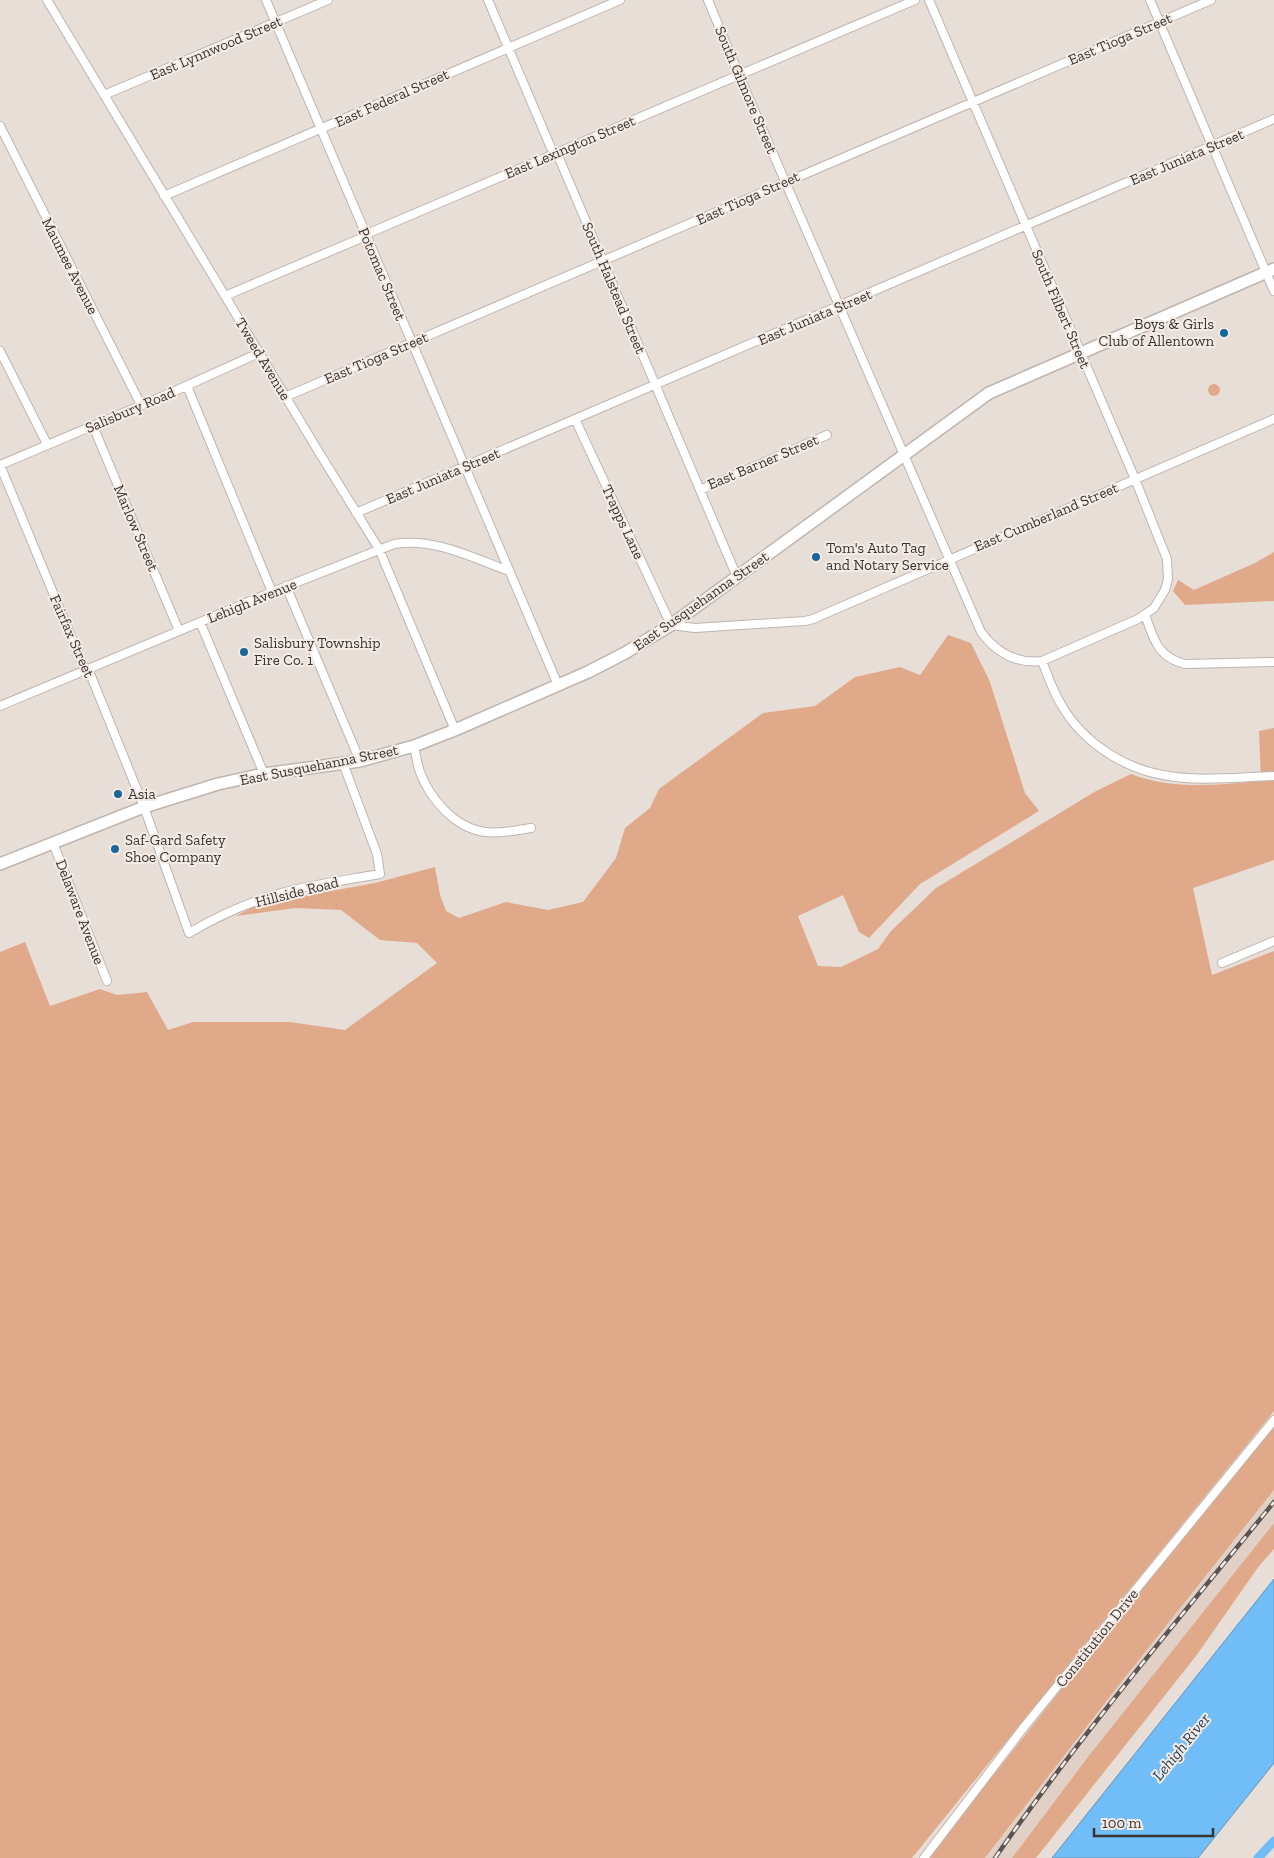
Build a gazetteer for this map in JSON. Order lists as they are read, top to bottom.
{
  "streets": {
    "main road": ["East Susquehanna Street"],
    "street": [
      "East Tioga Street",
      "East Lynnwood Street",
      "South Gilmore Street",
      "East Federal Street",
      "East Lexington Street",
      "East Juniata Street",
      "Maumee Avenue",
      "Potomac Street",
      "South Halstead Street",
      "South Filbert Street",
      "Tweed Avenue",
      "Salisbury Road",
      "East Barner Street",
      "East Cumberland Street",
      "Trapps Lane",
      "Marlow Street",
      "Lehigh Avenue",
      "Fairfax Street",
      "Hillside Road",
      "Delaware Avenue",
      "Constitution Drive"
    ]
  },
  "crossings": [
    ["East Tioga Street", "South Gilmore Street"],
    ["East Tioga Street", "Potomac Street"],
    ["East Tioga Street", "South Halstead Street"],
    ["East Tioga Street", "South Filbert Street"],
    ["East Tioga Street", "Tweed Avenue"],
    ["East Lynnwood Street", "Potomac Street"],
    ["East Lynnwood Street", "Tweed Avenue"],
    ["South Gilmore Street", "East Lexington Street"],
    ["South Gilmore Street", "East Juniata Street"],
    ["South Gilmore Street", "East Cumberland Street"],
    ["South Gilmore Street", "East Susquehanna Street"],
    ["East Federal Street", "Potomac Street"],
    ["East Federal Street", "South Halstead Street"],
    ["East Federal Street", "Tweed Avenue"],
    ["East Lexington Street", "Potomac Street"],
    ["East Lexington Street", "South Halstead Street"],
    ["East Lexington Street", "Tweed Avenue"],
    ["East Juniata Street", "Potomac Street"],
    ["East Juniata Street", "South Halstead Street"],
    ["East Juniata Street", "South Filbert Street"],
    ["East Juniata Street", "Tweed Avenue"],
    ["East Juniata Street", "Trapps Lane"],
    ["Maumee Avenue", "Salisbury Road"],
    ["Potomac Street", "Lehigh Avenue"],
    ["Potomac Street", "East Susquehanna Street"],
    ["South Halstead Street", "East Barner Street"],
    ["South Halstead Street", "East Susquehanna Street"],
    ["South Filbert Street", "East Cumberland Street"],
    ["South Filbert Street", "East Susquehanna Street"],
    ["Tweed Avenue", "Salisbury Road"],
    ["Tweed Avenue", "Lehigh Avenue"],
    ["Tweed Avenue", "East Susquehanna Street"],
    ["Salisbury Road", "Marlow Street"],
    ["Salisbury Road", "Fairfax Street"],
    ["East Cumberland Street", "Trapps Lane"],
    ["East Cumberland Street", "East Susquehanna Street"],
    ["Trapps Lane", "East Susquehanna Street"],
    ["Marlow Street", "Lehigh Avenue"],
    ["Lehigh Avenue", "Fairfax Street"],
    ["East Susquehanna Street", "Fairfax Street"],
    ["East Susquehanna Street", "Hillside Road"],
    ["East Susquehanna Street", "Delaware Avenue"],
    ["Fairfax Street", "Hillside Road"]
  ],
  "water": ["Lehigh River"],
  "places": [
    "Boys & Girls Club of Allentown",
    "Tom's Auto Tag and Notary Service",
    "Salisbury Township Fire Co. 1",
    "Asia",
    "Saf-Gard Safety Shoe Company"
  ],
  "scale_bar": "100 m"
}
